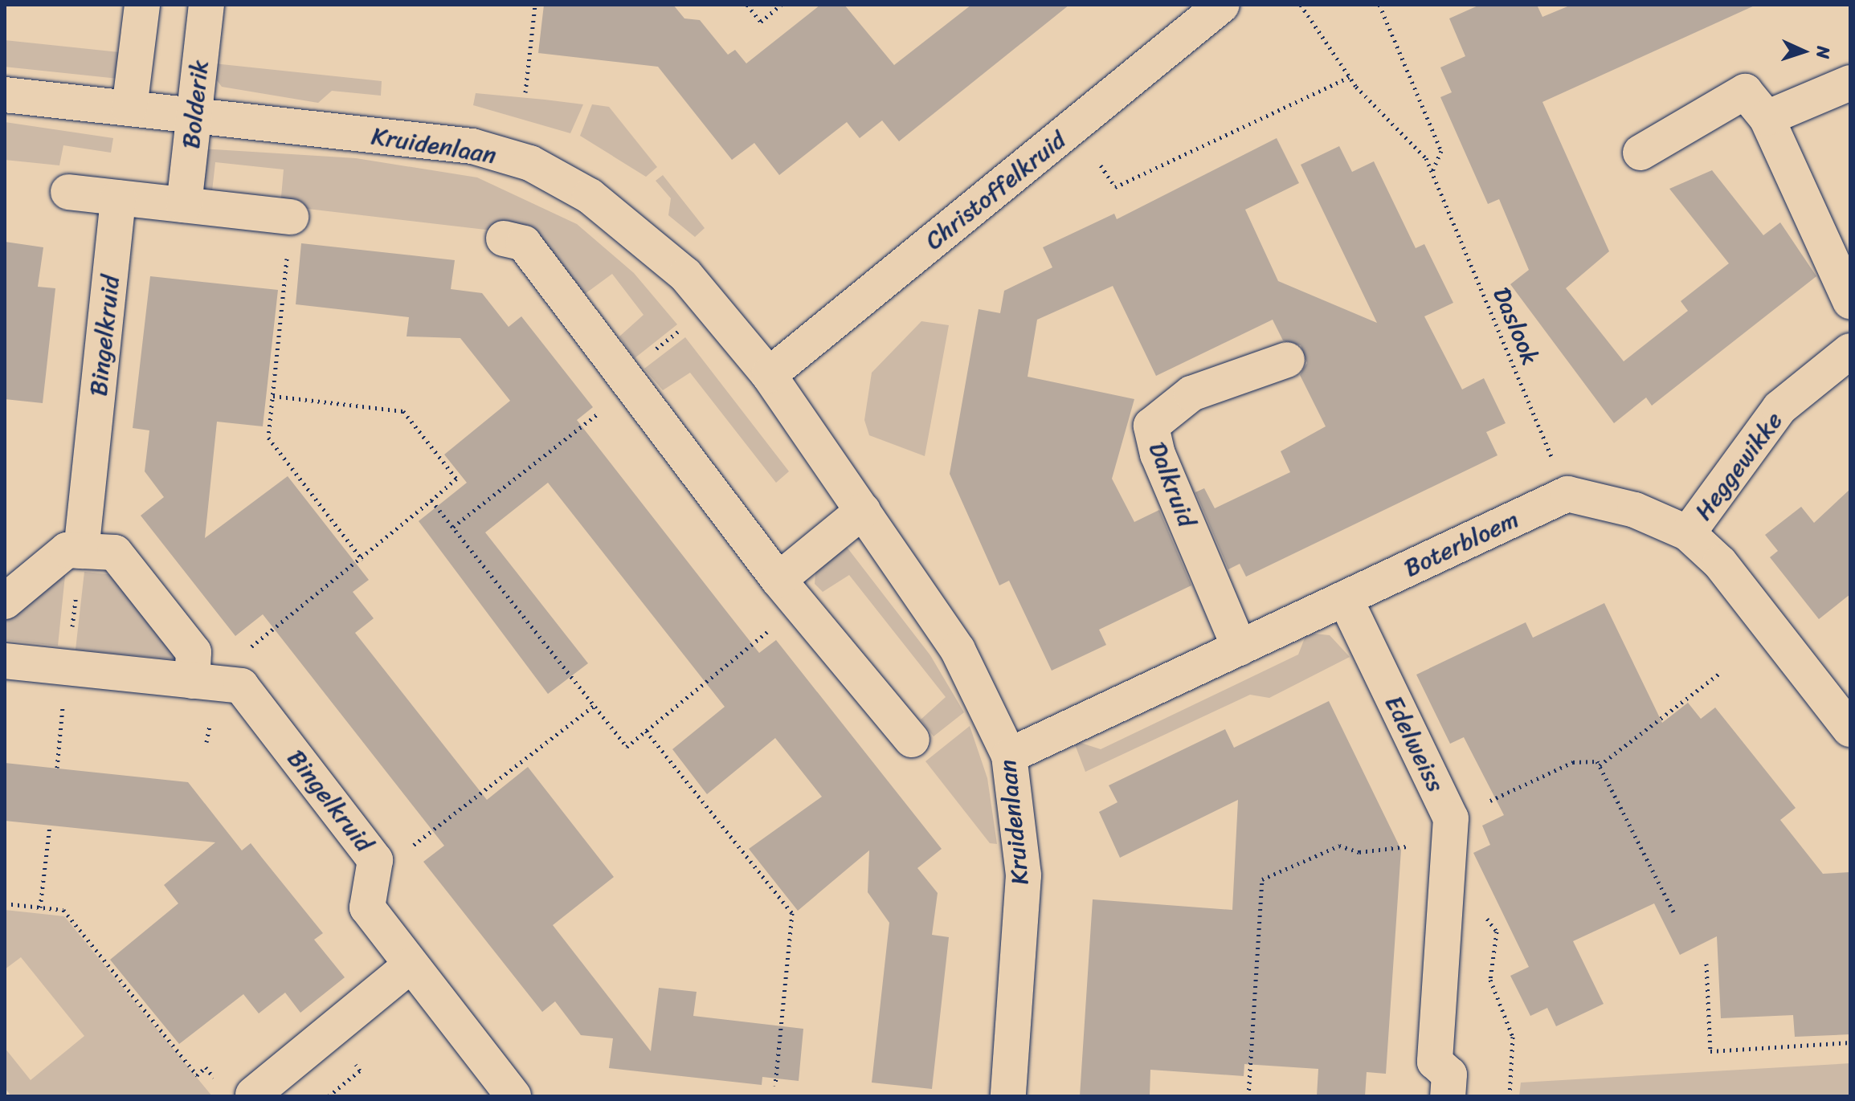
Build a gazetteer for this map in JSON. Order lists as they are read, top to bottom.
{
  "streets": {
    "street": [
      "Bolderik",
      "Kruidenlaan",
      "Christoffelkruid",
      "Bingelkruid",
      "Heggewikke",
      "Dalkruid",
      "Boterbloem",
      "Edelweiss"
    ],
    "path": ["Daslook"]
  },
  "crossings": [
    ["Bolderik", "Kruidenlaan"],
    ["Kruidenlaan", "Christoffelkruid"],
    ["Kruidenlaan", "Boterbloem"],
    ["Christoffelkruid", "Daslook"],
    ["Daslook", "Boterbloem"],
    ["Dalkruid", "Boterbloem"],
    ["Boterbloem", "Edelweiss"]
  ],
  "north": "right"
}
